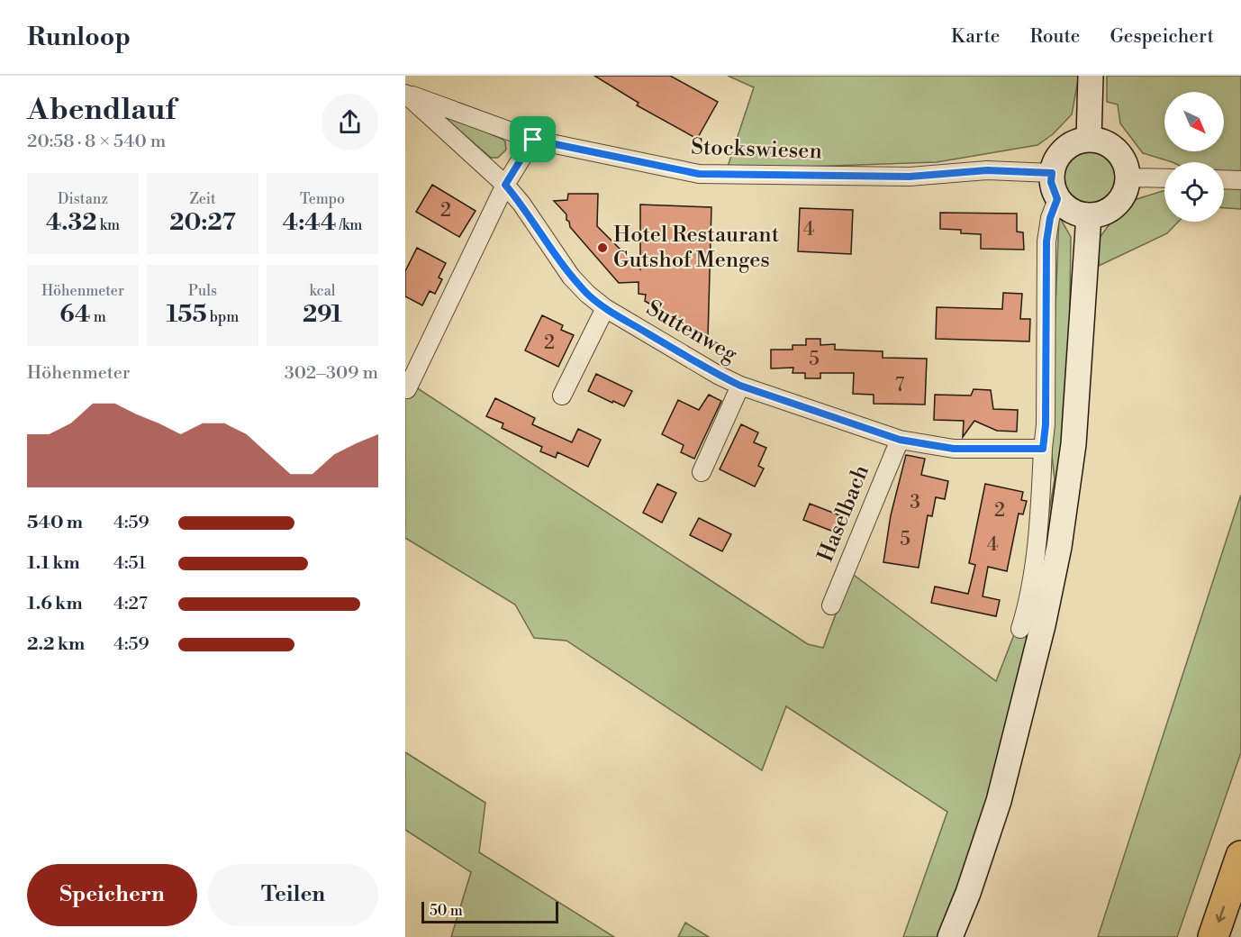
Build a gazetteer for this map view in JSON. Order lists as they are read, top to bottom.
{
  "streets": {
    "street": ["Stockswiesen", "Suttenweg", "Haselbach"]
  },
  "crossings": [
    ["Stockswiesen", "Suttenweg"],
    ["Suttenweg", "Haselbach"]
  ],
  "places": ["Hotel Restaurant Gutshof Menges"],
  "house_numbers": [
    "2",
    "4",
    "2",
    "5",
    "7",
    "3",
    "2",
    "5",
    "4"
  ],
  "scale_bar": "50 m",
  "north": "bottom right",
  "page": {
    "header": "Runloop",
    "nav": ["Karte", "Route", "Gespeichert"],
    "heading": ["Abendlauf", "20:58 · 8 × 540 m"],
    "stats": [
      ["Distanz", "4.32 km"],
      ["Zeit", "20:27"],
      ["Tempo", "4:44 /km"],
      ["Höhenmeter", "64 m"],
      ["Puls", "155 bpm"],
      ["kcal", "291"]
    ],
    "chart": ["Höhenmeter", "302–309 m"],
    "list": [
      {
        "name": "540 m",
        "note": "4:59"
      },
      {
        "name": "1.1 km",
        "note": "4:51"
      },
      {
        "name": "1.6 km",
        "note": "4:27"
      },
      {
        "name": "2.2 km",
        "note": "4:59"
      }
    ],
    "buttons": ["Speichern", "Teilen"],
    "scale": "50 m"
  }
}
